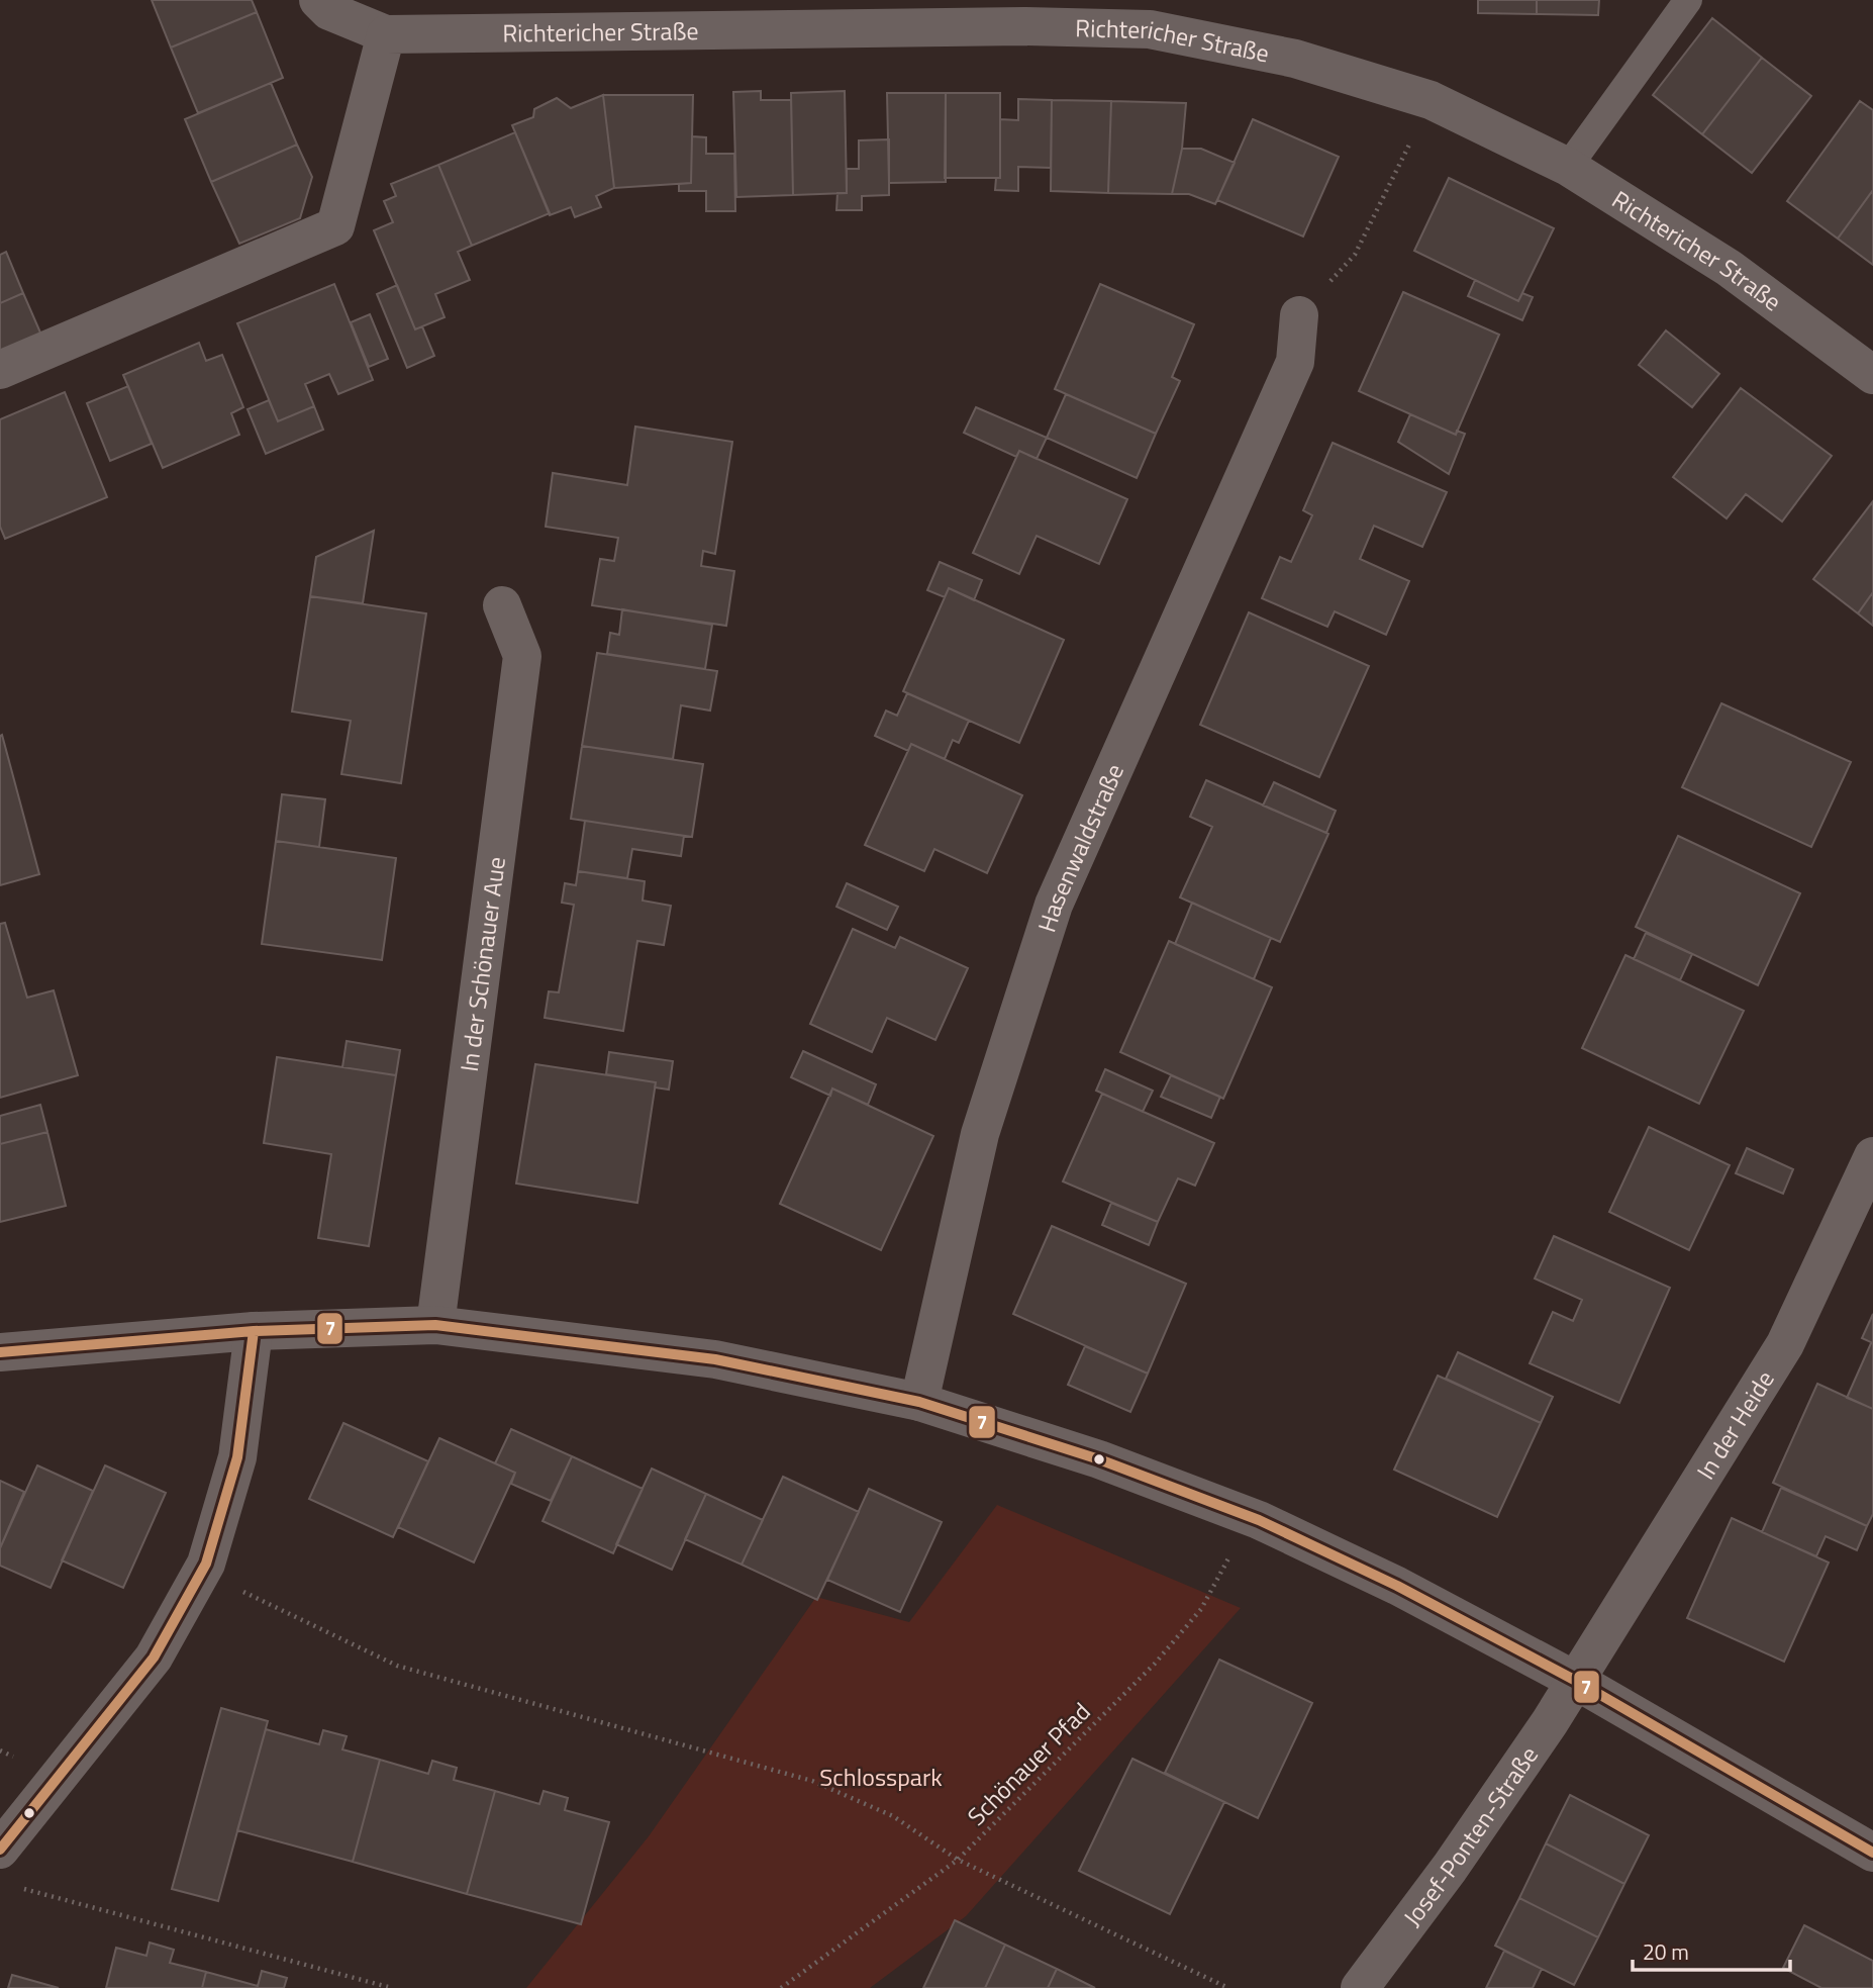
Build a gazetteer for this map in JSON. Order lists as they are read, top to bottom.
{
  "streets": {
    "street": [
      "Richtericher Straße",
      "Hasenwaldstraße",
      "In der Schönauer Aue",
      "In der Heide",
      "Josef-Ponten-Straße"
    ],
    "path": ["Schönauer Pfad"]
  },
  "crossings": [
    ["In der Heide", "Josef-Ponten-Straße"]
  ],
  "parks": ["Schlosspark"],
  "lines": ["transit line 7"],
  "scale_bar": "20 m"
}
